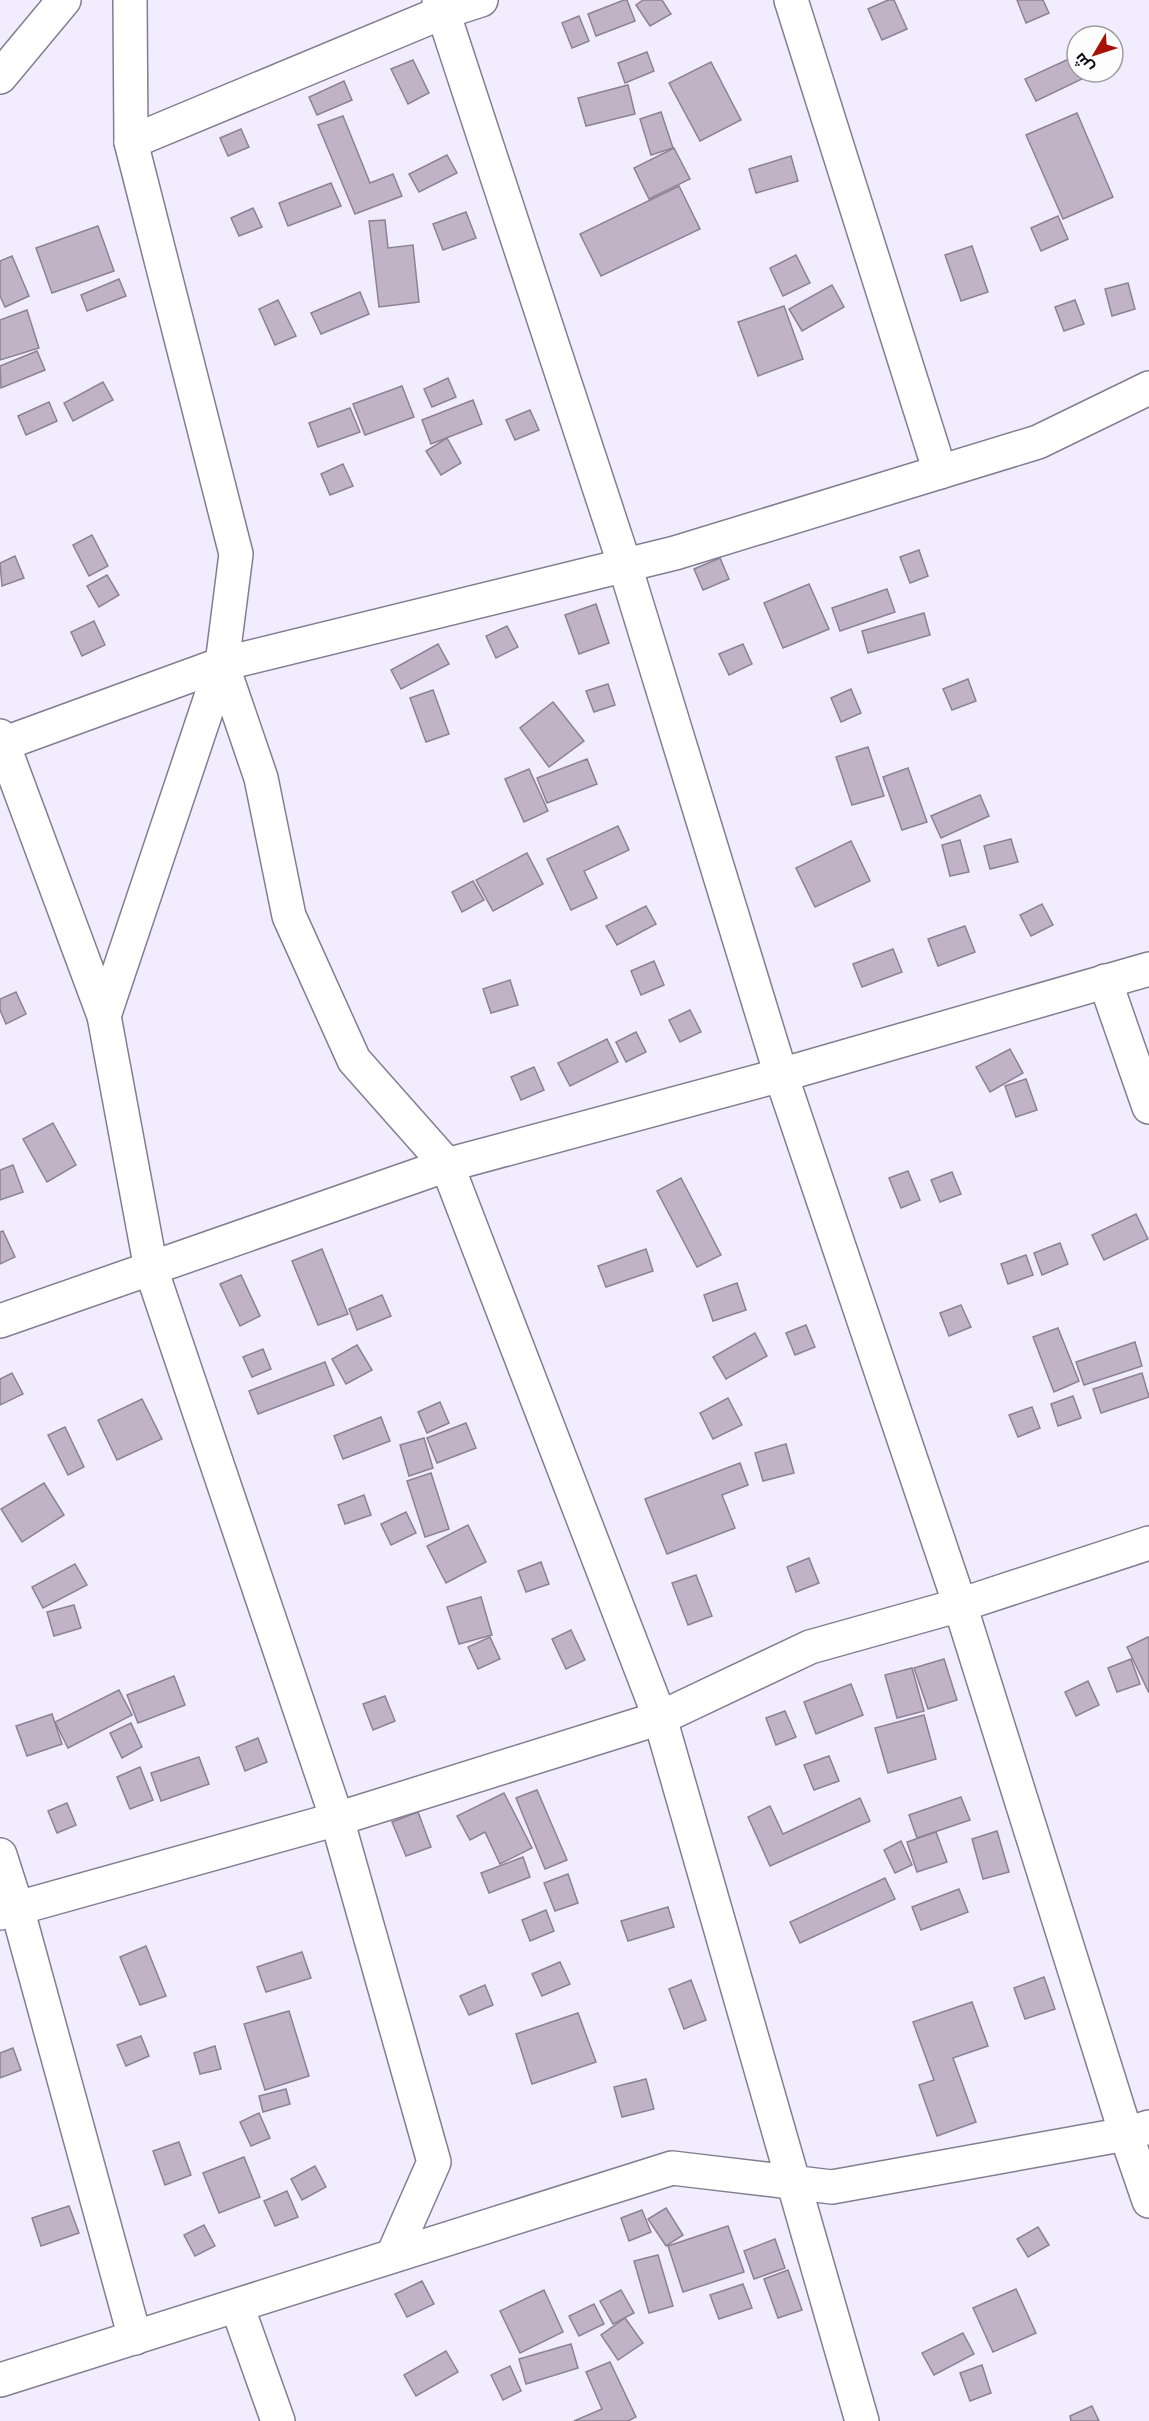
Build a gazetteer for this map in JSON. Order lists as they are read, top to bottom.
{
  "north": "bottom left"
}
